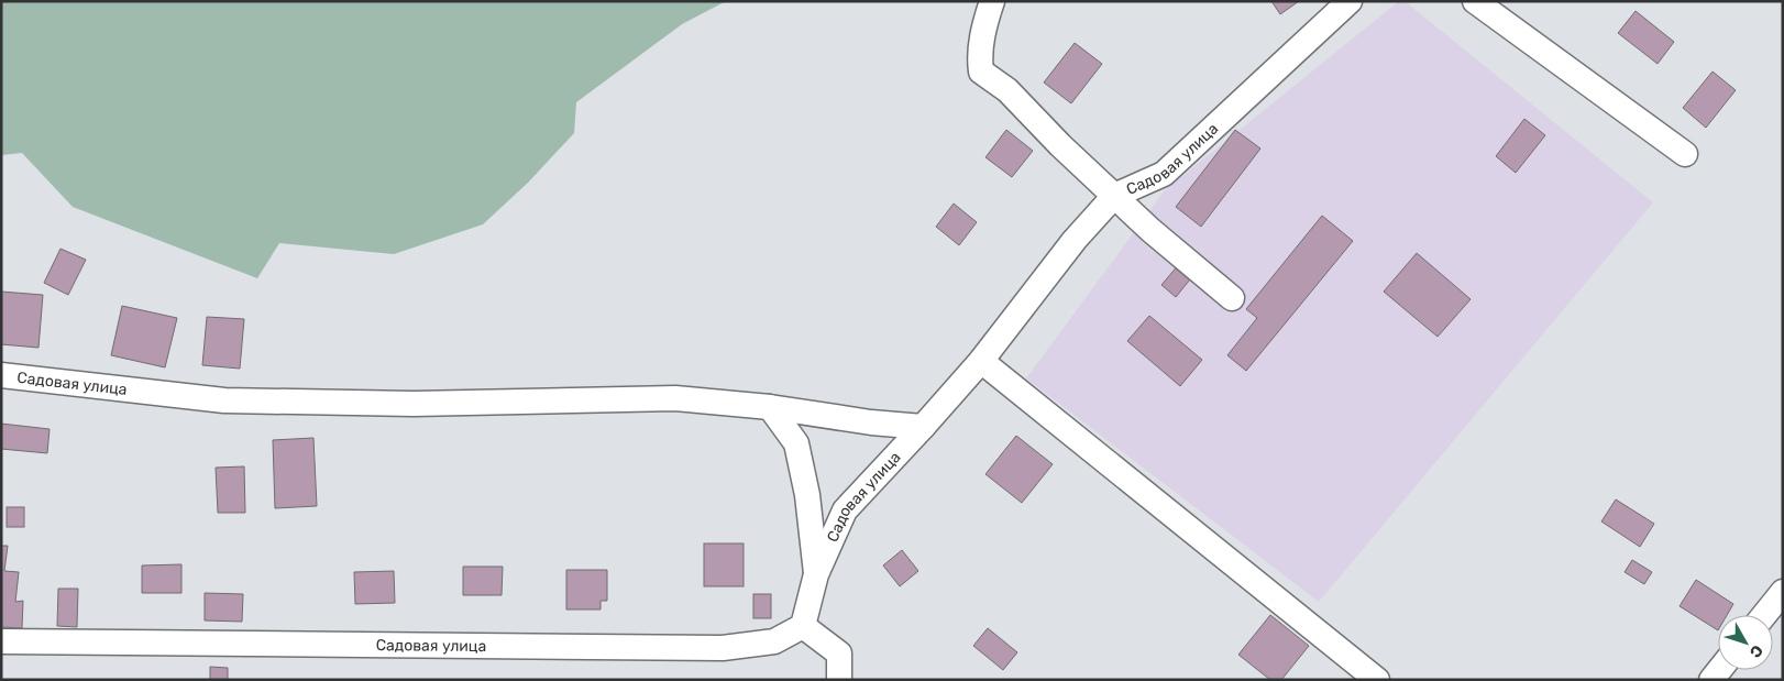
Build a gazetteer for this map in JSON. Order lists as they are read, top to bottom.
{
  "streets": {
    "street": ["Садовая улица"]
  },
  "north": "bottom right"
}
